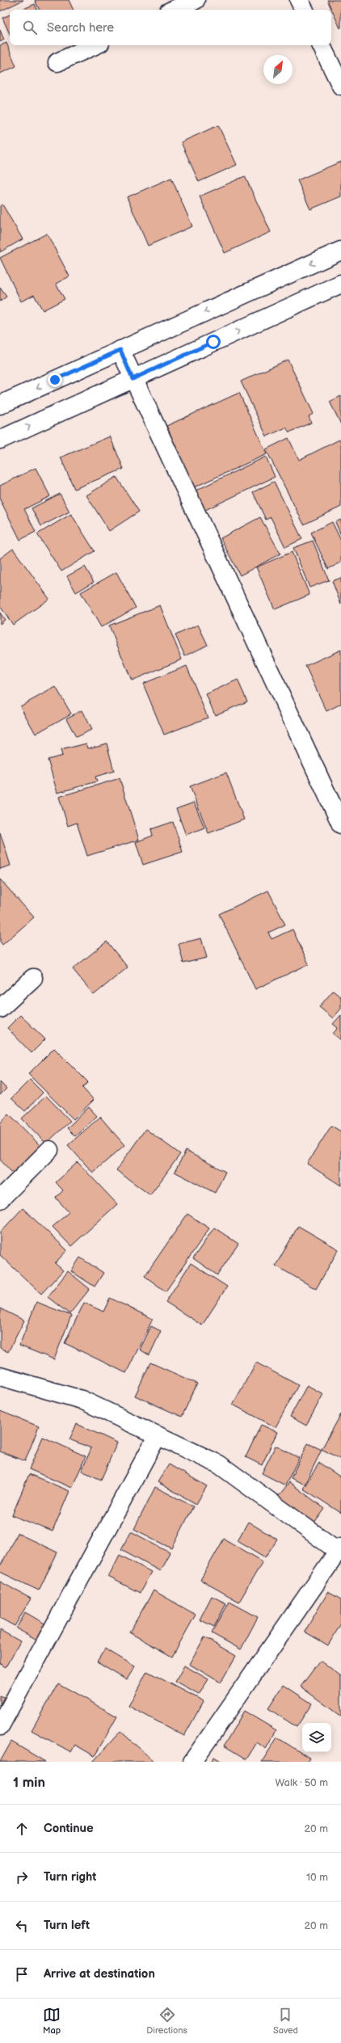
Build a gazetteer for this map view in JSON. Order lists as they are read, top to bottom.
{
  "north": "top right",
  "page": {
    "search": "Search here",
    "heading": ["1 min", "Walk · 50 m"],
    "list": [
      ["Continue", "20 m"],
      ["Turn right", "10 m"],
      ["Turn left", "20 m"],
      "Arrive at destination"
    ],
    "nav": ["Map", "Directions", "Saved"]
  }
}
